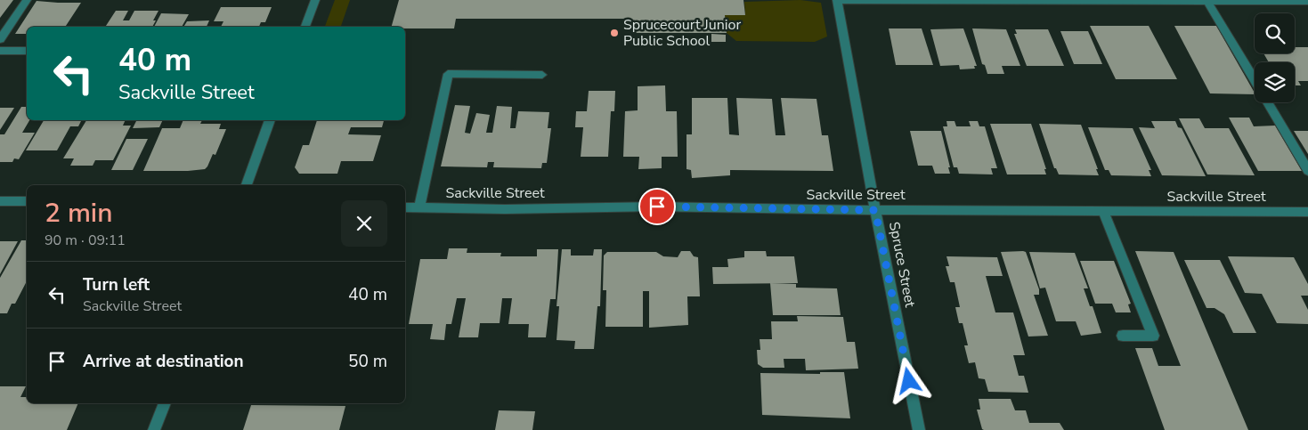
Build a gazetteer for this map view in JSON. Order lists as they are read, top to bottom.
{
  "streets": {
    "street": ["Sackville Street", "Spruce Street"]
  },
  "crossings": [
    ["Sackville Street", "Spruce Street"]
  ],
  "places": ["Sprucecourt Junior Public School"],
  "page": {
    "turn": ["40 m", "Sackville Street"],
    "heading": ["2 min", "90 m · 09:11"],
    "list": [
      {
        "name": "Turn left",
        "note": "Sackville Street",
        "value": "40 m"
      },
      {
        "name": "Arrive at destination",
        "value": "50 m"
      }
    ]
  }
}
